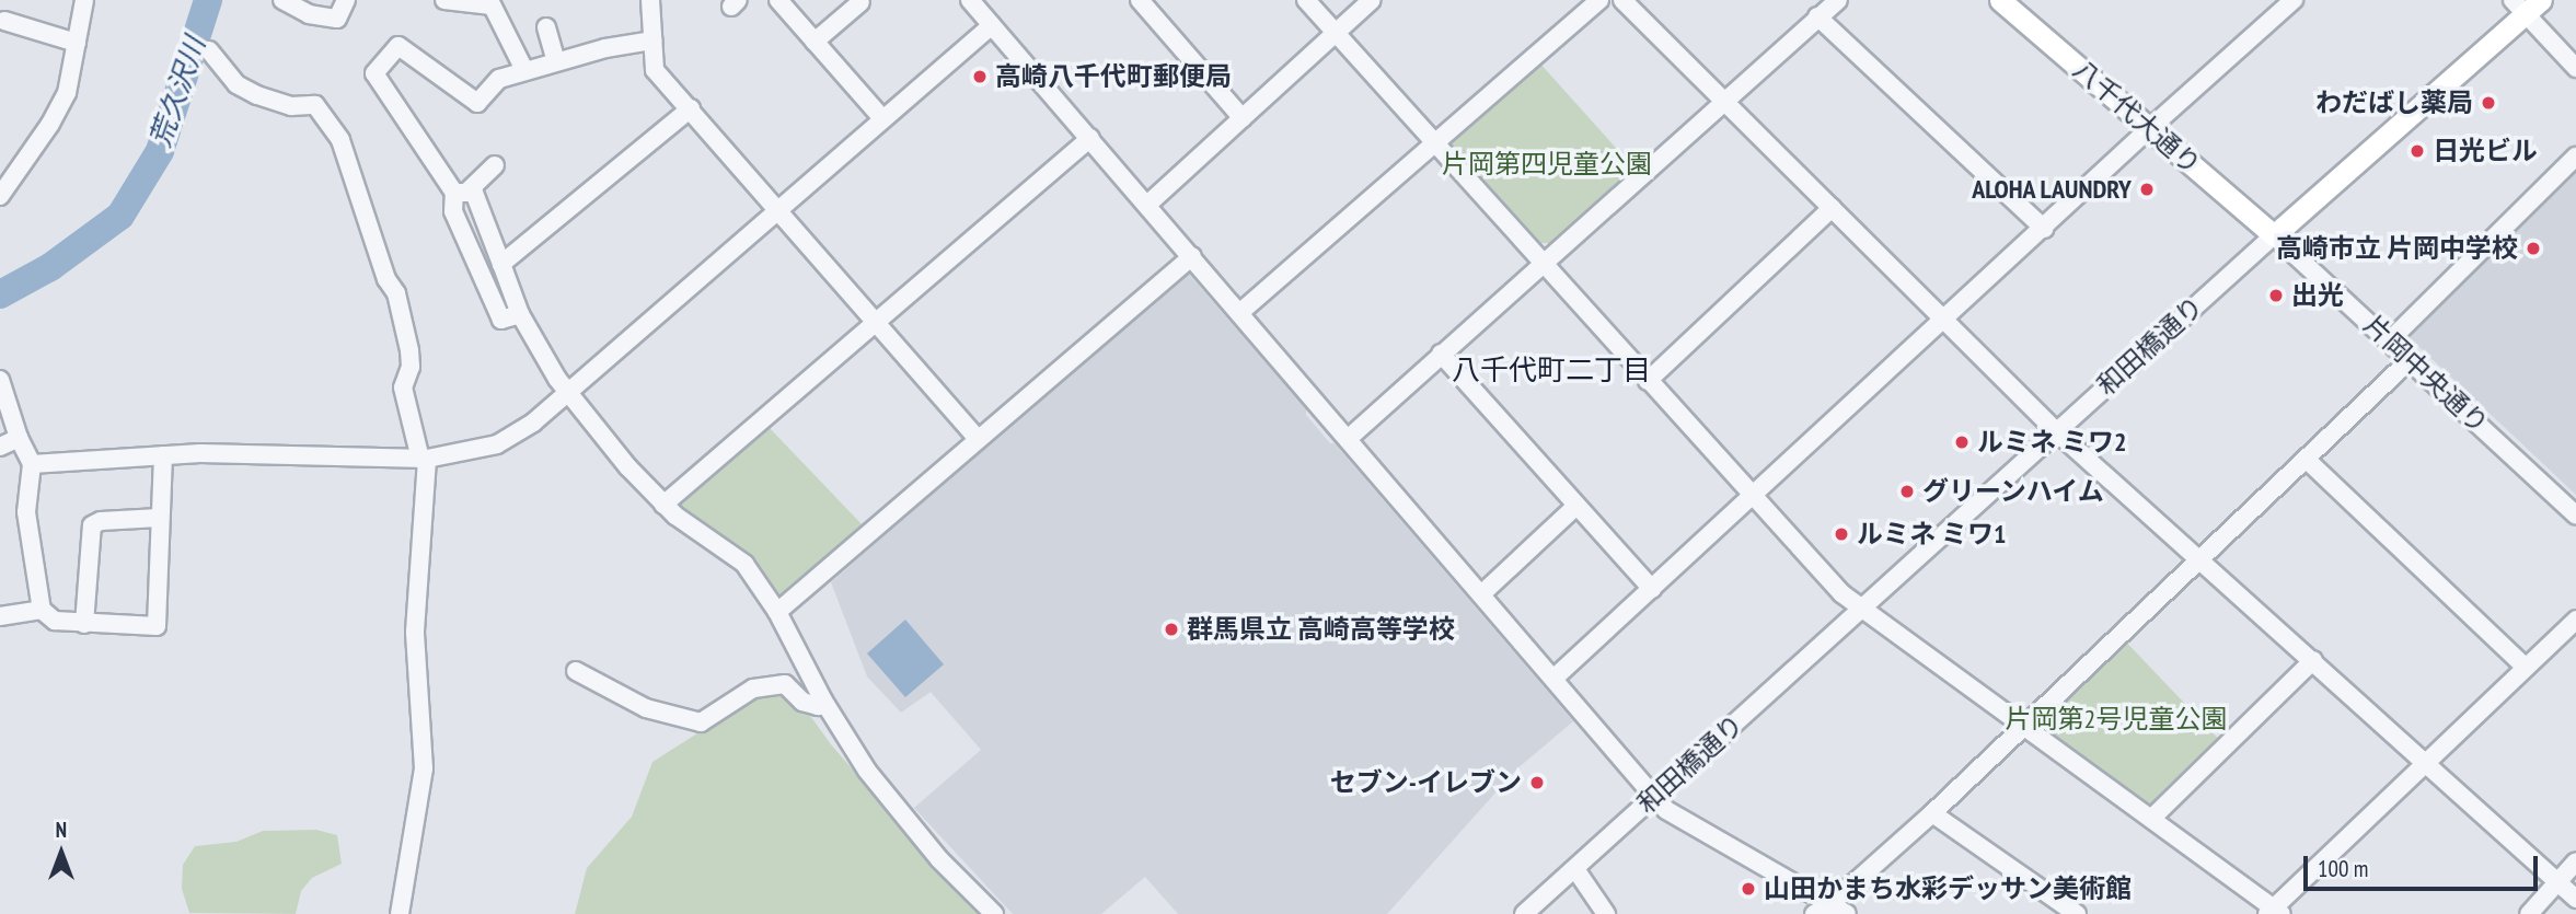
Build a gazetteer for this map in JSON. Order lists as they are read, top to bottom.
{
  "streets": {
    "main road": ["八千代大通り", "和田橋通り"],
    "street": ["片岡中央通り"]
  },
  "crossings": [
    ["八千代大通り", "和田橋通り"],
    ["八千代大通り", "片岡中央通り"],
    ["和田橋通り", "片岡中央通り"]
  ],
  "districts": ["八千代町二丁目"],
  "water": ["荒久沢川"],
  "parks": ["片岡第四児童公園", "片岡第2号児童公園"],
  "places": [
    "高崎八千代町郵便局",
    "わだばし薬局",
    "日光ビル",
    "ALOHA LAUNDRY",
    "高崎市立 片岡中学校",
    "出光",
    "ルミネ ミワ2",
    "グリーンハイム",
    "ルミネ ミワ1",
    "群馬県立 高崎高等学校",
    "セブン-イレブン",
    "山田かまち水彩デッサン美術館"
  ],
  "scale_bar": "100 m",
  "north": "top"
}
